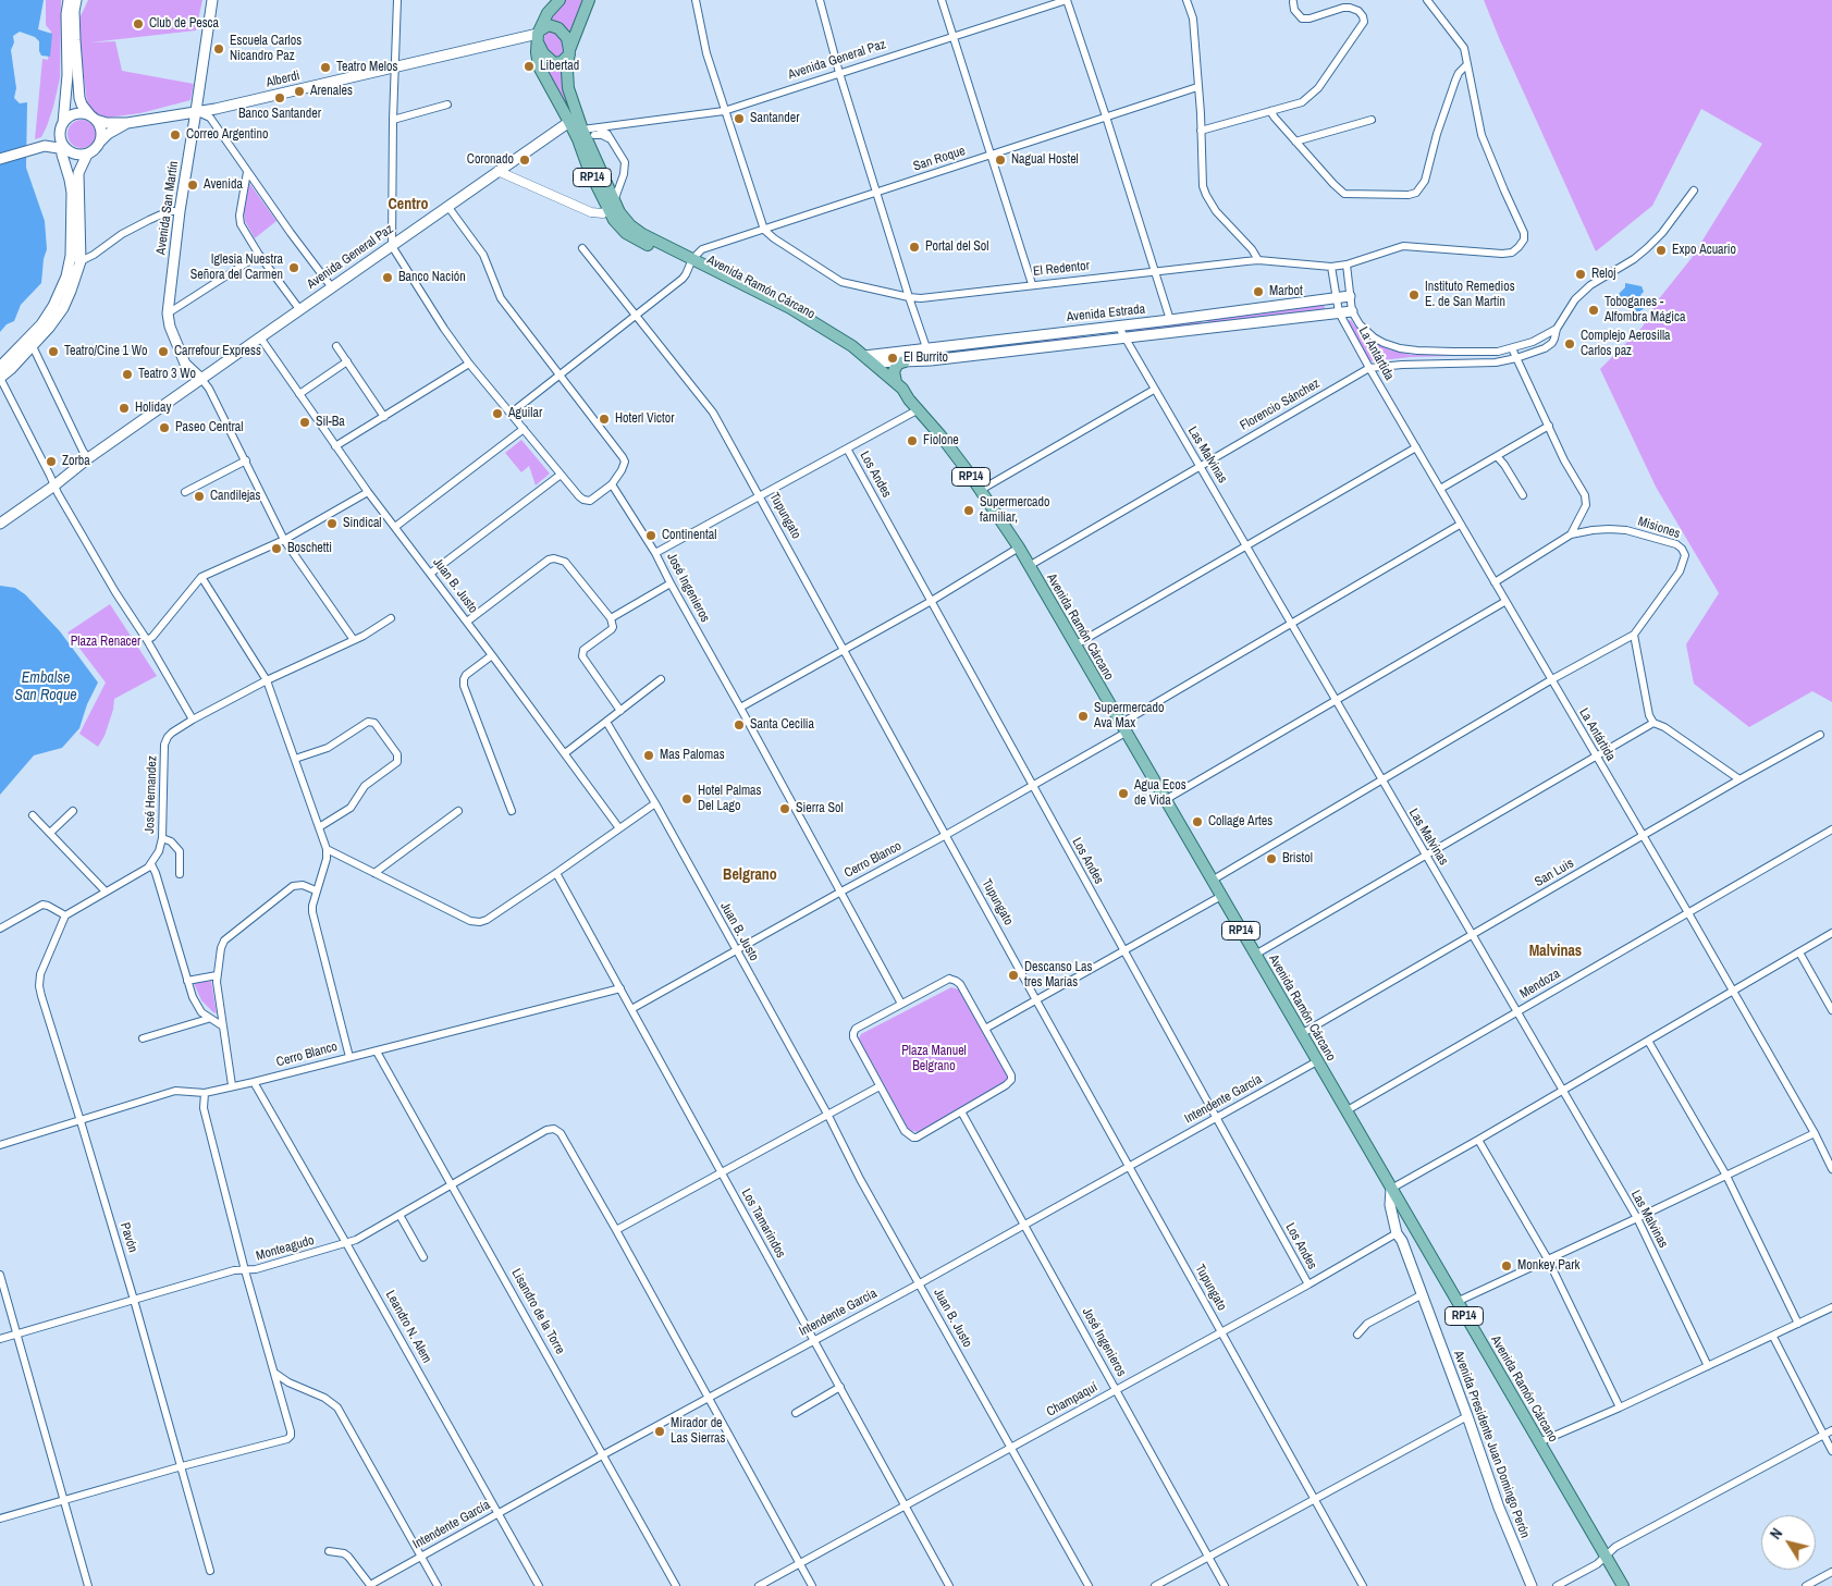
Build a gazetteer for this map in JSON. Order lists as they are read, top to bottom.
{
  "streets": {
    "main road": [
      "Avenida General Paz",
      "Alberdi",
      "RP14",
      "Avenida San Martín",
      "Avenida Ramón Cárcano",
      "Avenida Estrada",
      "Avenida Presidente Juan Domingo Perón"
    ],
    "street": [
      "San Roque",
      "El Redentor",
      "La Antártida",
      "Florencio Sánchez",
      "Las Malvinas",
      "Los Andes",
      "Tupungato",
      "Misiones",
      "Juan B. Justo",
      "José Ingenieros",
      "José Hernandez",
      "Cerro Blanco",
      "San Luis",
      "Mendoza",
      "Intendente García",
      "Los Tamarindos",
      "Pavón",
      "Monteagudo",
      "Lisandro de la Torre",
      "Leandro N. Alem",
      "Champaquí"
    ]
  },
  "crossings": [
    ["Avenida General Paz", "RP14"],
    ["Avenida General Paz", "Avenida San Martín"],
    ["Avenida General Paz", "Avenida Ramón Cárcano"],
    ["Avenida General Paz", "Juan B. Justo"],
    ["Alberdi", "RP14"],
    ["Alberdi", "Avenida San Martín"],
    ["San Roque", "El Redentor"],
    ["San Roque", "Avenida Ramón Cárcano"],
    ["San Roque", "Tupungato"],
    ["RP14", "Avenida Ramón Cárcano"],
    ["El Redentor", "Florencio Sánchez"],
    ["Avenida Ramón Cárcano", "Avenida Estrada"],
    ["Avenida Ramón Cárcano", "Florencio Sánchez"],
    ["Avenida Ramón Cárcano", "Cerro Blanco"],
    ["Avenida Ramón Cárcano", "San Luis"],
    ["Avenida Ramón Cárcano", "Mendoza"],
    ["Avenida Ramón Cárcano", "Intendente García"],
    ["Avenida Ramón Cárcano", "Avenida Presidente Juan Domingo Perón"],
    ["Avenida Estrada", "La Antártida"],
    ["Avenida Estrada", "Florencio Sánchez"],
    ["Avenida Estrada", "Las Malvinas"],
    ["La Antártida", "Florencio Sánchez"],
    ["La Antártida", "Cerro Blanco"],
    ["La Antártida", "San Luis"],
    ["La Antártida", "Mendoza"],
    ["Florencio Sánchez", "Las Malvinas"],
    ["Las Malvinas", "Cerro Blanco"],
    ["Las Malvinas", "San Luis"],
    ["Las Malvinas", "Mendoza"],
    ["Los Andes", "Cerro Blanco"],
    ["Los Andes", "Intendente García"],
    ["Los Andes", "Champaquí"],
    ["Tupungato", "Cerro Blanco"],
    ["Tupungato", "Intendente García"],
    ["Tupungato", "Champaquí"],
    ["Juan B. Justo", "Cerro Blanco"],
    ["Juan B. Justo", "Intendente García"],
    ["Juan B. Justo", "Champaquí"],
    ["José Ingenieros", "Cerro Blanco"],
    ["José Ingenieros", "Intendente García"],
    ["José Ingenieros", "Champaquí"],
    ["Cerro Blanco", "Los Tamarindos"],
    ["Cerro Blanco", "Pavón"],
    ["Cerro Blanco", "Lisandro de la Torre"],
    ["Cerro Blanco", "Leandro N. Alem"],
    ["Intendente García", "Los Tamarindos"],
    ["Intendente García", "Lisandro de la Torre"],
    ["Intendente García", "Leandro N. Alem"],
    ["Los Tamarindos", "Champaquí"],
    ["Pavón", "Monteagudo"],
    ["Monteagudo", "Lisandro de la Torre"],
    ["Monteagudo", "Leandro N. Alem"],
    ["Champaquí", "Avenida Presidente Juan Domingo Perón"]
  ],
  "districts": ["Centro", "Belgrano", "Malvinas"],
  "water": ["Embalse San Roque"],
  "parks": ["Plaza Renacer", "Plaza Manuel Belgrano"],
  "places": [
    "Club de Pesca",
    "Escuela Carlos Nicandro Paz",
    "Libertad",
    "Teatro Melos",
    "Arenales",
    "Banco Santander",
    "Santander",
    "Correo Argentino",
    "Coronado",
    "Nagual Hostel",
    "Avenida",
    "Portal del Sol",
    "Expo Acuario",
    "Iglesia Nuestra Señora del Carmen",
    "Reloj",
    "Banco Nación",
    "Marbot",
    "Instituto Remedios E. de San Martín",
    "Toboganes - Alfombra Mágica",
    "Complejo Aerosilla Carlos paz",
    "Teatro/Cine 1 Wo",
    "Carrefour Express",
    "El Burrito",
    "Teatro 3 Wo",
    "Holiday",
    "Aguilar",
    "Hoterl Victor",
    "Sil-Ba",
    "Paseo Central",
    "Fiolone",
    "Zorba",
    "Candilejas",
    "Supermercado familiar,",
    "Sindical",
    "Continental",
    "Boschetti",
    "Supermercado Ava Max",
    "Santa Cecilia",
    "Mas Palomas",
    "Agua Ecos de Vida",
    "Hotel Palmas Del Lago",
    "Sierra Sol",
    "Collage Artes",
    "Bristol",
    "Descanso Las tres Marías",
    "Monkey Park",
    "Mirador de Las Sierras"
  ],
  "north": "top left"
}
